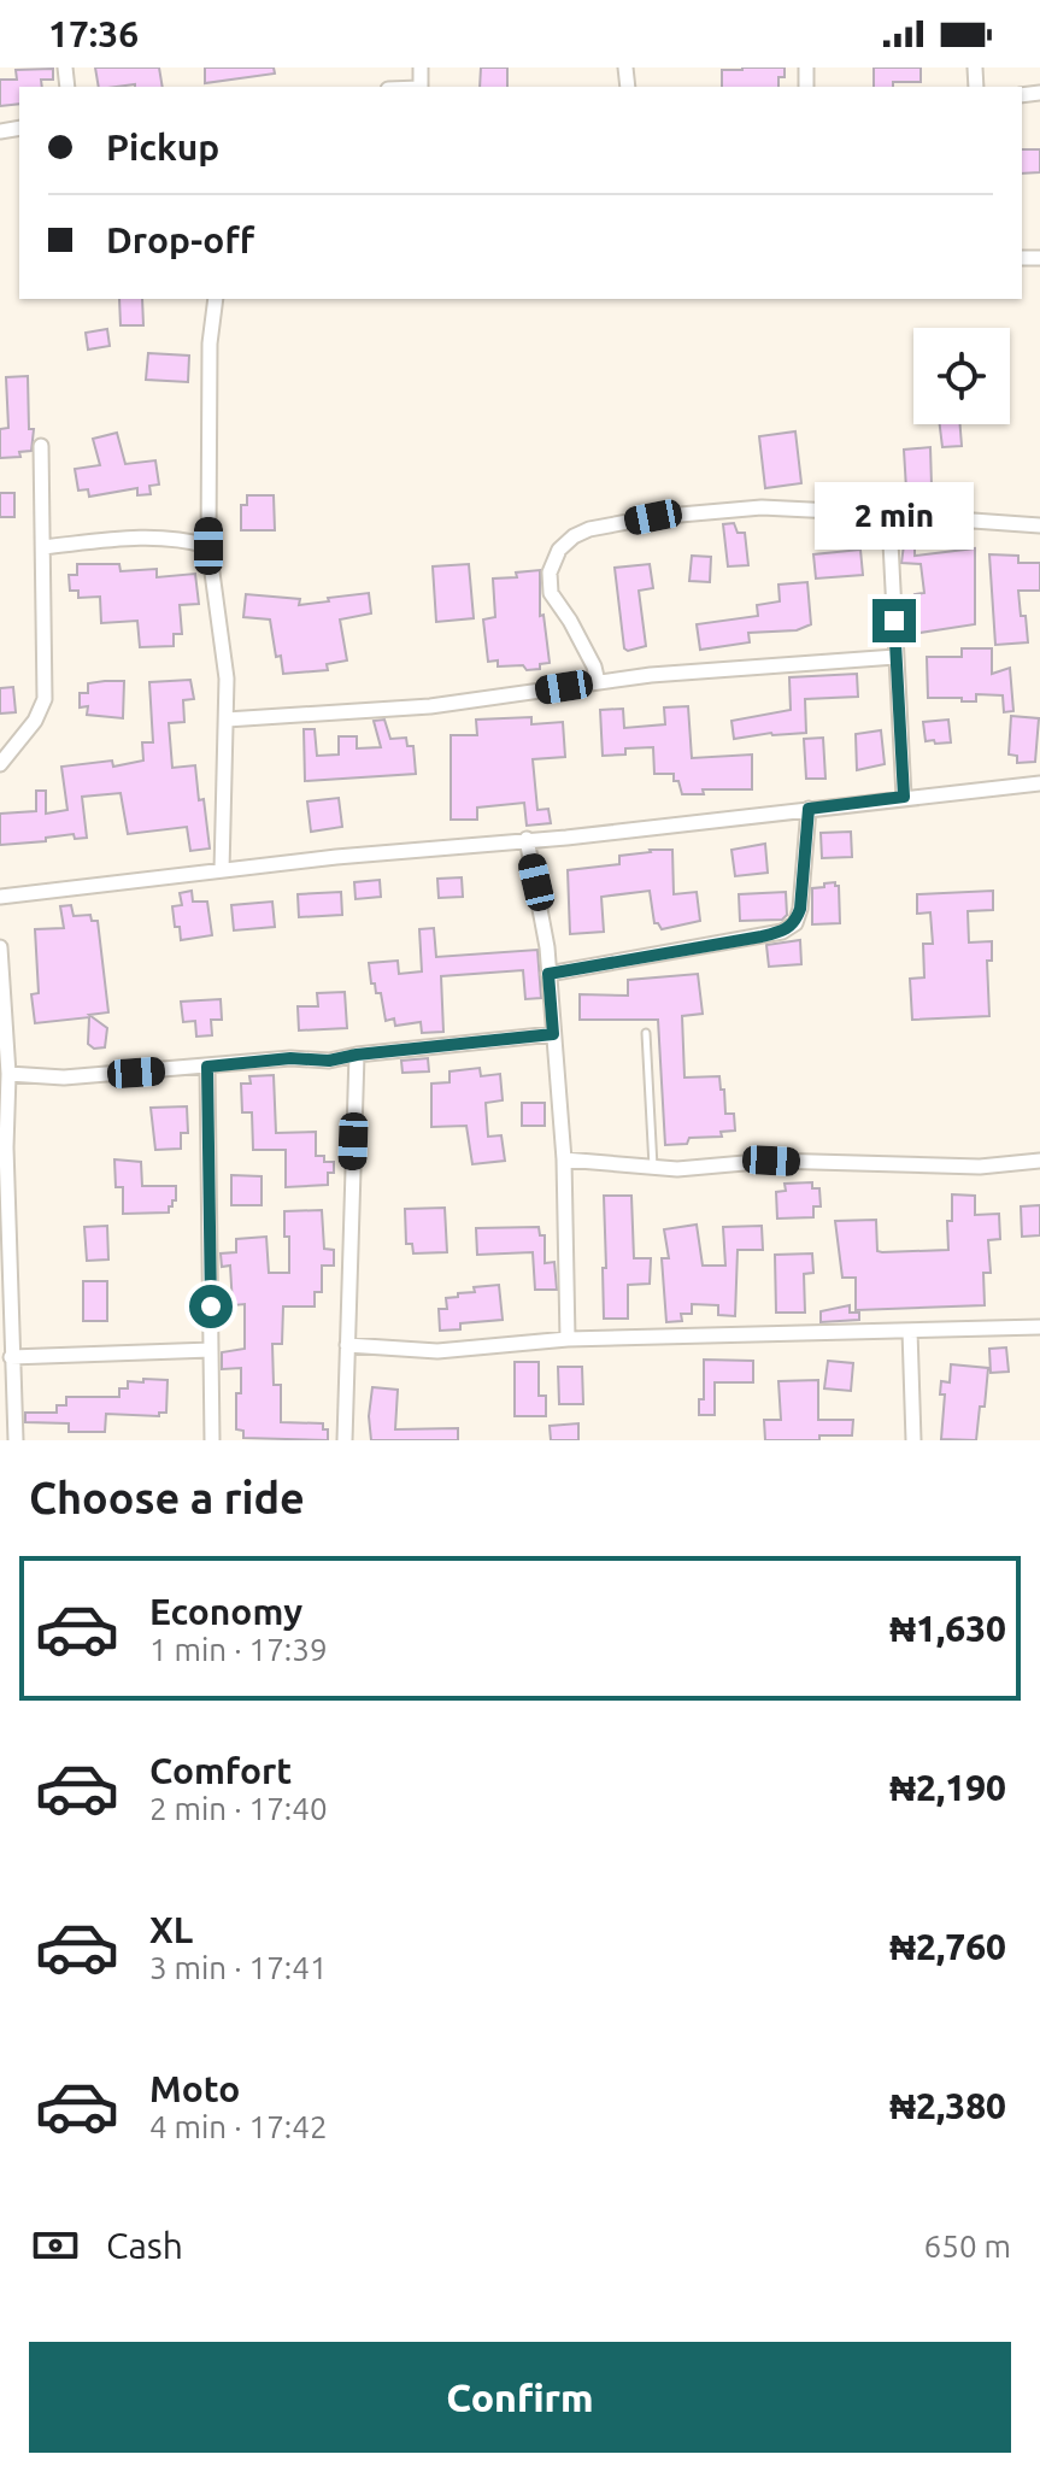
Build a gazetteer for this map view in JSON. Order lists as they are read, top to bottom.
{
  "page": {
    "status": "17:36",
    "banner": ["Pickup", "Drop-off"],
    "bubble": "2 min",
    "heading": "Choose a ride",
    "list": [
      {
        "name": "Economy",
        "note": "1 min · 17:39",
        "value": "₦1,630"
      },
      {
        "name": "Comfort",
        "note": "2 min · 17:40",
        "value": "₦2,190"
      },
      {
        "name": "XL",
        "note": "3 min · 17:41",
        "value": "₦2,760"
      },
      {
        "name": "Moto",
        "note": "4 min · 17:42",
        "value": "₦2,380"
      }
    ],
    "pay": ["Cash", "650 m"],
    "buttons": "Confirm"
  }
}
